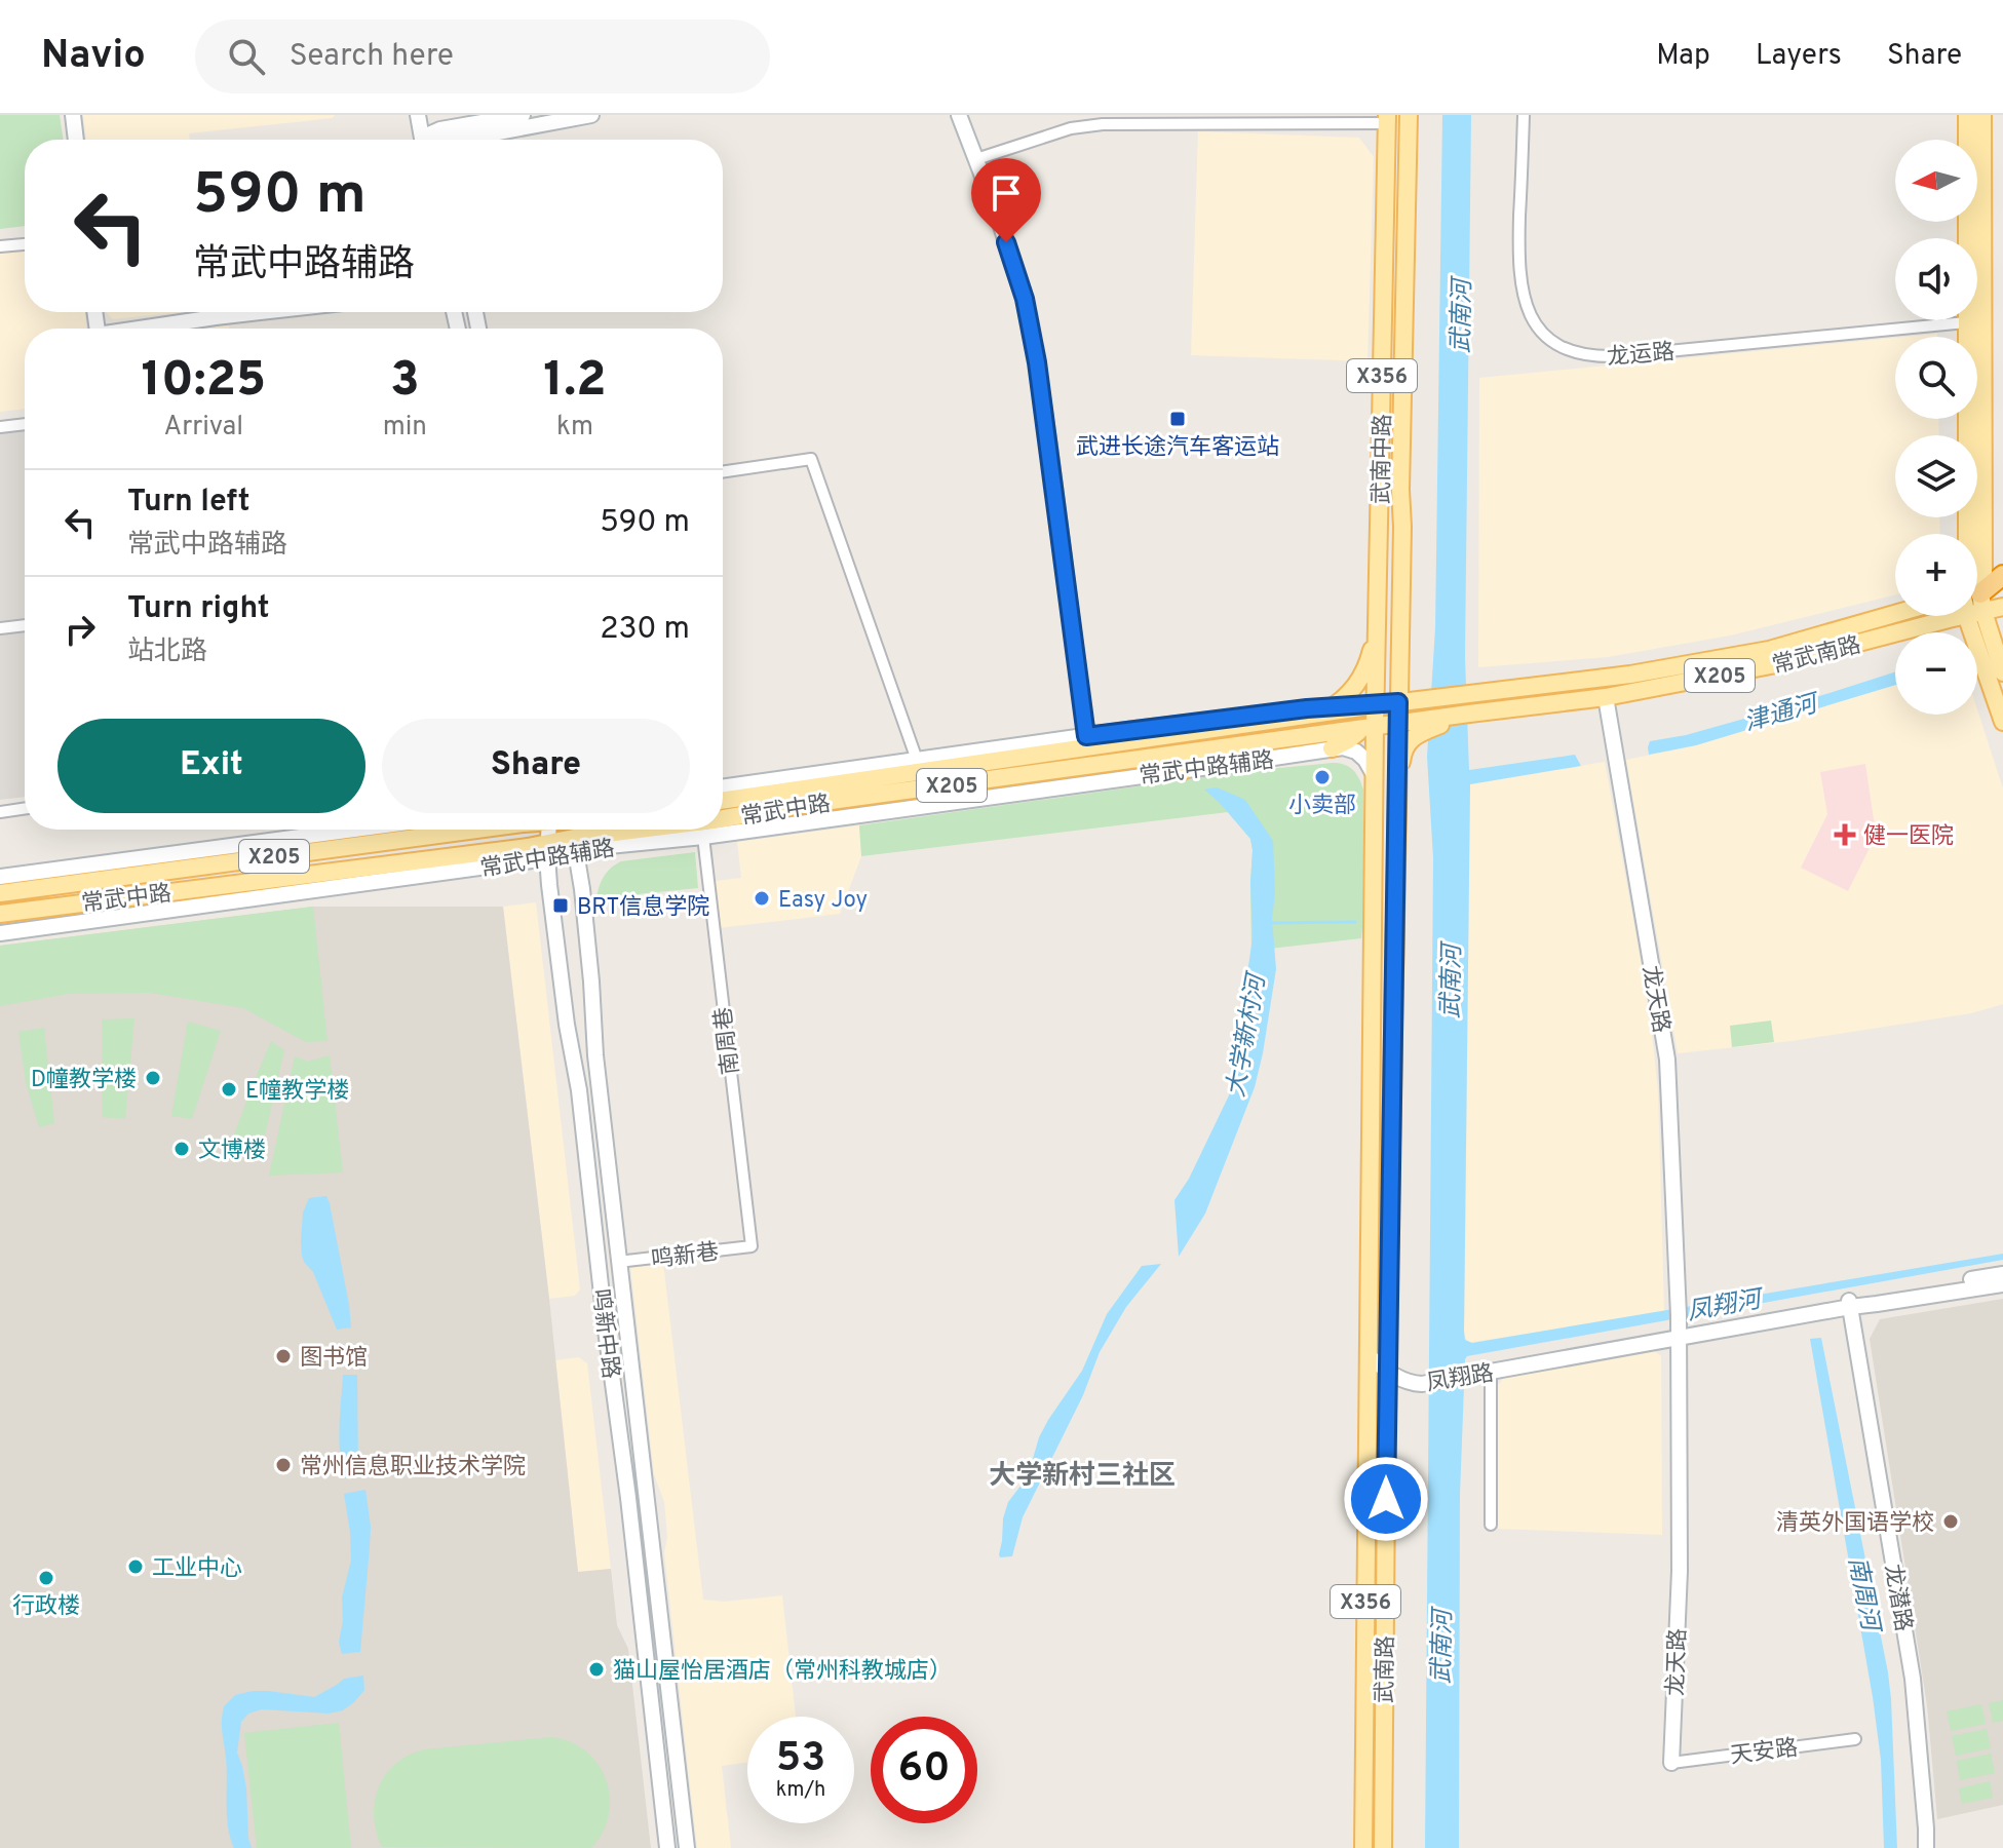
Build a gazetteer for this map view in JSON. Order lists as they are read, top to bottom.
{
  "streets": {
    "main road": [
      "X356",
      "武南中路",
      "常武南路",
      "X205",
      "常武中路",
      "武南路"
    ],
    "street": [
      "龙运路",
      "常武中路辅路",
      "龙天路",
      "南周巷",
      "鸣新巷",
      "鸣新中路",
      "凤翔路",
      "龙潜路",
      "天安路"
    ]
  },
  "crossings": [
    ["武南中路", "X205"],
    ["武南中路", "常武中路"],
    ["武南中路", "武南路"],
    ["常武南路", "X205"],
    ["常武南路", "龙天路"],
    ["X205", "常武中路"],
    ["X205", "武南路"],
    ["常武中路辅路", "常武中路"],
    ["常武中路辅路", "南周巷"],
    ["常武中路辅路", "鸣新中路"],
    ["常武中路", "鸣新中路"],
    ["常武中路", "武南路"],
    ["龙天路", "凤翔路"],
    ["龙天路", "天安路"],
    ["南周巷", "鸣新巷"],
    ["鸣新巷", "鸣新中路"],
    ["凤翔路", "龙潜路"],
    ["凤翔路", "武南路"]
  ],
  "districts": ["大学新村三社区"],
  "water": [
    "武南河",
    "津通河",
    "大学新村河",
    "凤翔河",
    "南周河"
  ],
  "places": {
    "transit": ["武进长途汽车客运站", "BRT信息学院"],
    "other": [
      "小卖部",
      "Easy Joy",
      "D幢教学楼",
      "E幢教学楼",
      "文博楼",
      "图书馆",
      "常州信息职业技术学院",
      "清英外国语学校",
      "工业中心",
      "行政楼",
      "猫山屋怡居酒店（常州科教城店）"
    ],
    "health": ["健一医院"]
  },
  "north": "left",
  "page": {
    "header": "Navio",
    "search": "Search here",
    "nav": ["Map", "Layers", "Share"],
    "map_buttons": ["+", "−"],
    "turn": ["590 m", "常武中路辅路"],
    "eta": [
      "10:25",
      "Arrival",
      "3",
      "min",
      "1.2",
      "km"
    ],
    "list": [
      {
        "name": "Turn left",
        "note": "常武中路辅路",
        "value": "590 m"
      },
      {
        "name": "Turn right",
        "note": "站北路",
        "value": "230 m"
      }
    ],
    "buttons": ["Exit", "Share"],
    "speed": "53 km/h",
    "limit": "60"
  }
}
